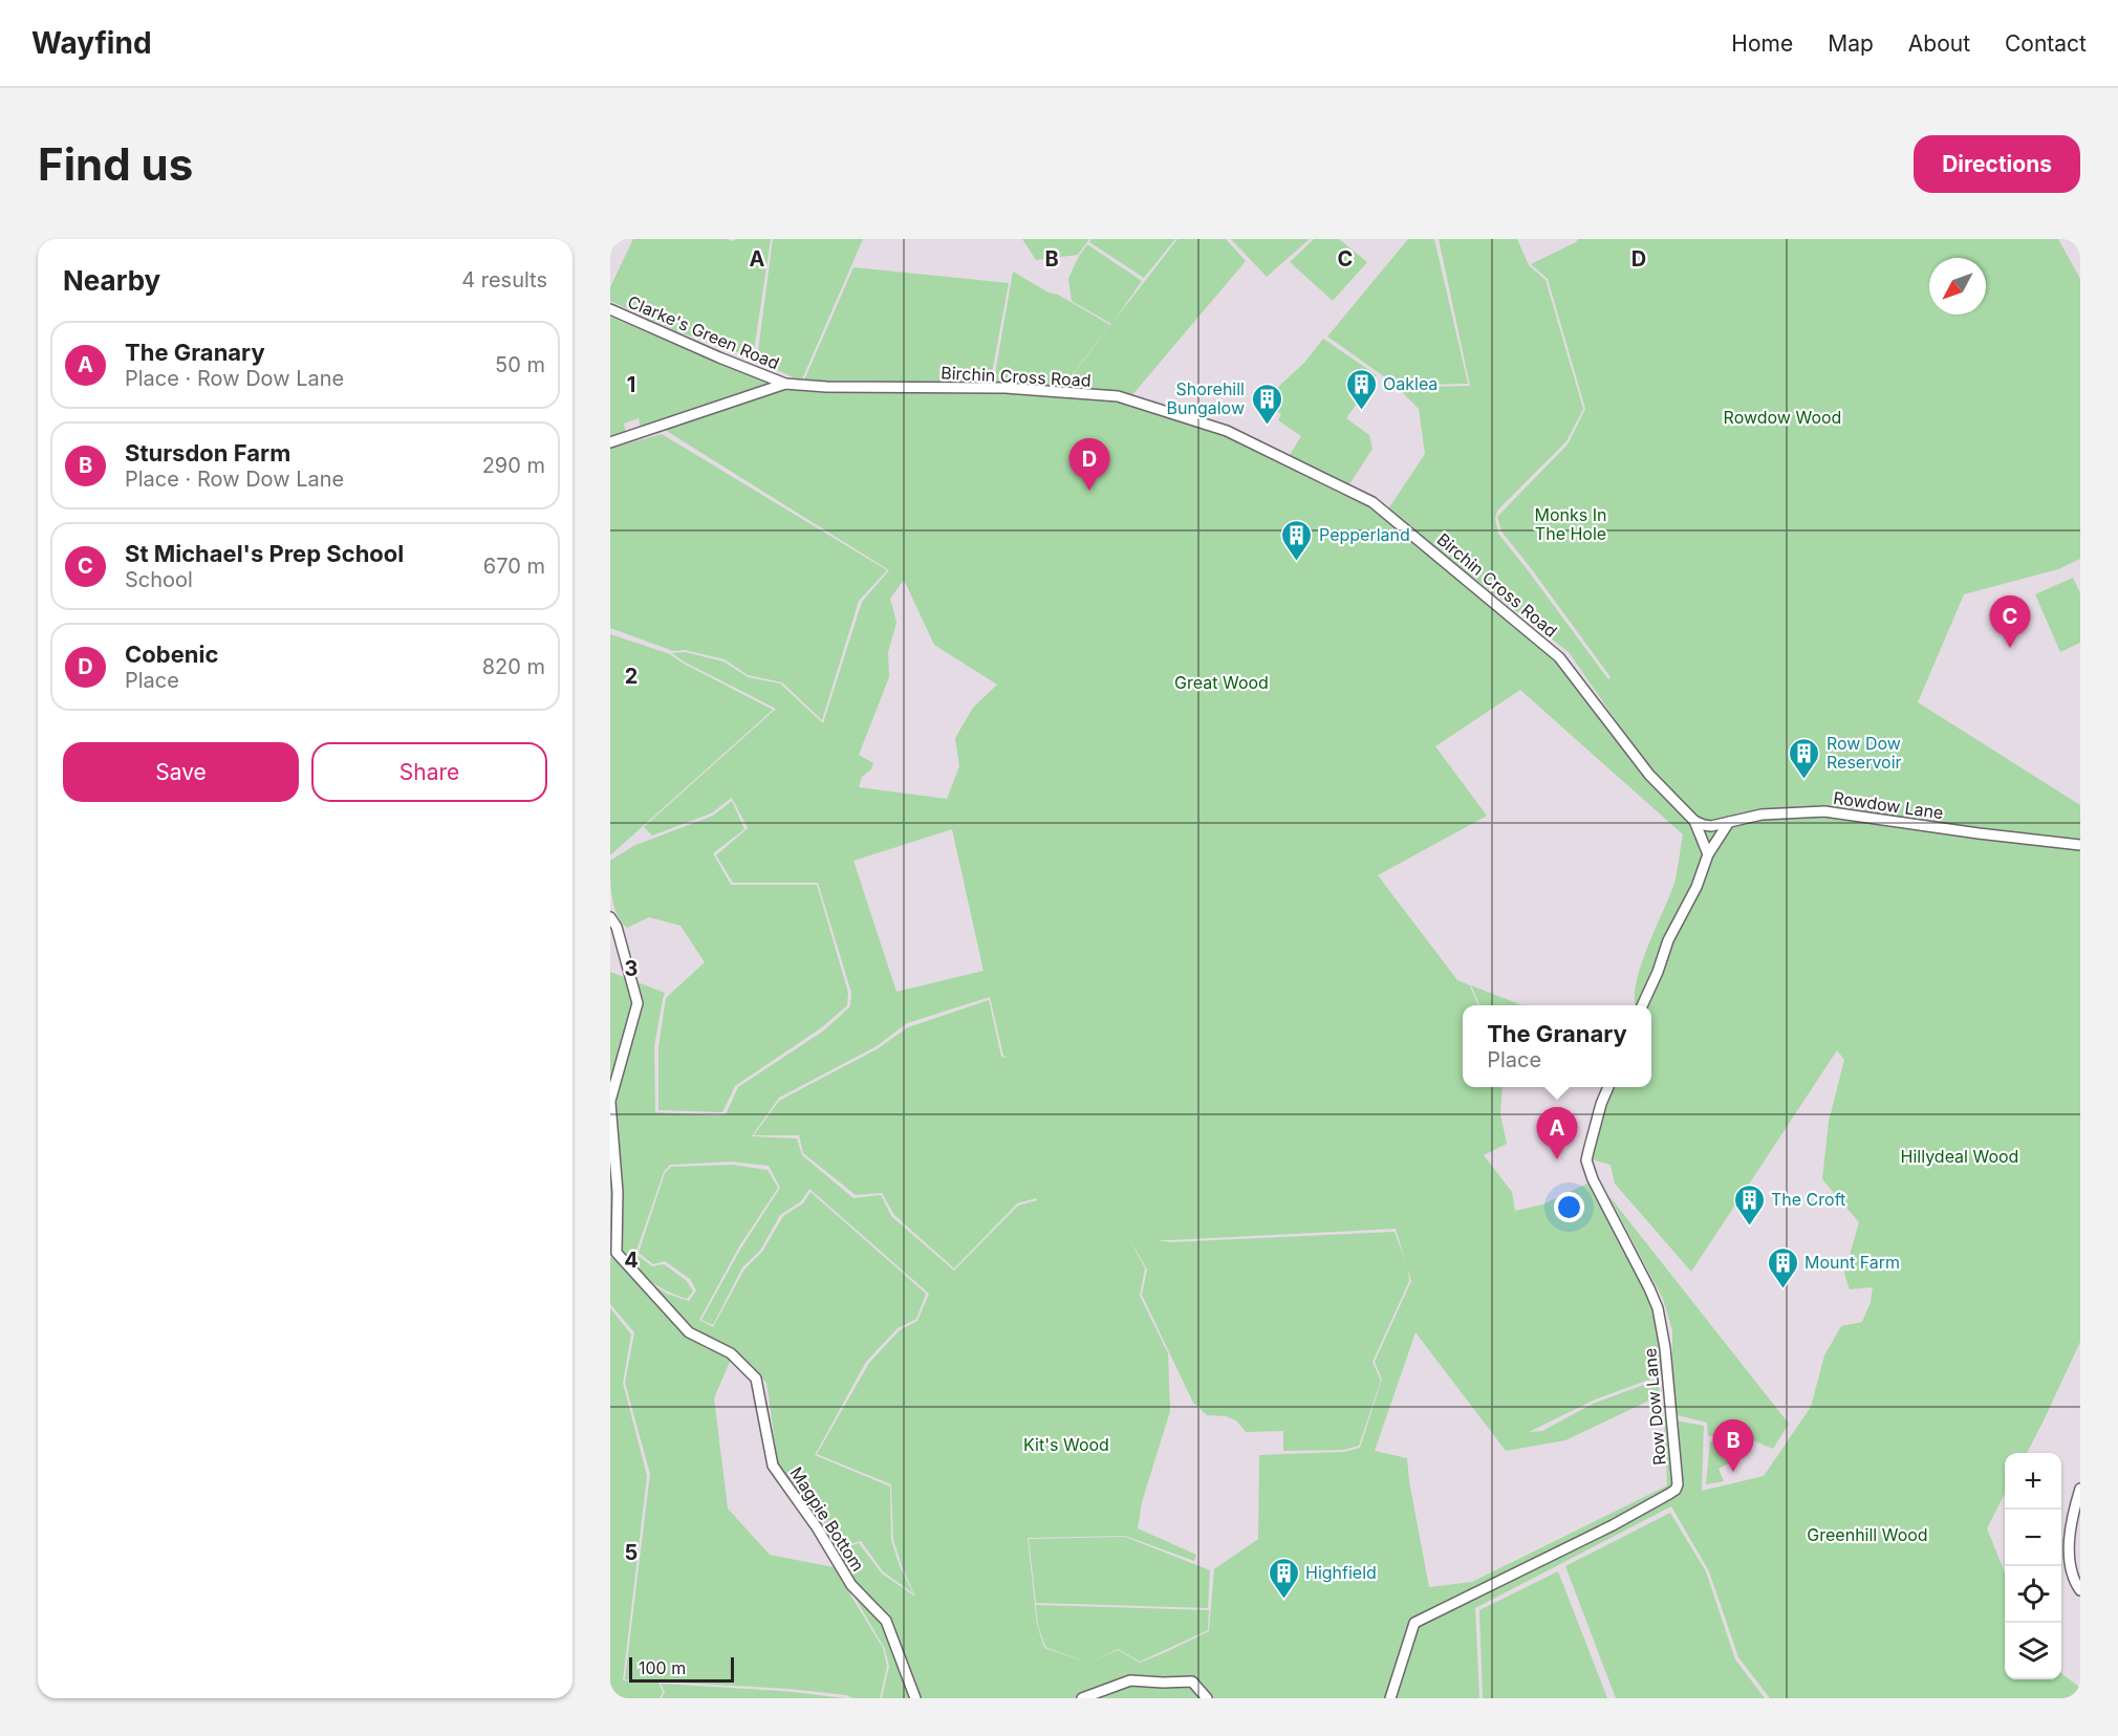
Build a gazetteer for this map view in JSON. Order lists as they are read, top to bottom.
{
  "streets": {
    "street": [
      "Clarke's Green Road",
      "Birchin Cross Road",
      "Rowdow Lane",
      "Row Dow Lane",
      "Magpie Bottom"
    ]
  },
  "crossings": [
    ["Clarke's Green Road", "Birchin Cross Road"],
    ["Birchin Cross Road", "Rowdow Lane"]
  ],
  "parks": [
    "Rowdow Wood",
    "Monks In The Hole",
    "Great Wood",
    "Hillydeal Wood",
    "Kit's Wood",
    "Greenhill Wood"
  ],
  "places": {
    "building": [
      "Oaklea",
      "Shorehill Bungalow",
      "Pepperland",
      "Row Dow Reservoir",
      "The Croft",
      "Mount Farm",
      "Highfield"
    ]
  },
  "scale_bar": "100 m",
  "north": "bottom left",
  "page": {
    "header": "Wayfind",
    "nav": [
      "Home",
      "Map",
      "About",
      "Contact"
    ],
    "buttons": [
      "Directions",
      ["Save", "Share"]
    ],
    "title": "Find us",
    "heading": ["Nearby", "4 results"],
    "list": [
      {
        "mark": "A",
        "name": "The Granary",
        "note": "Place · Row Dow Lane",
        "value": "50 m"
      },
      {
        "mark": "B",
        "name": "Stursdon Farm",
        "note": "Place · Row Dow Lane",
        "value": "290 m"
      },
      {
        "mark": "C",
        "name": "St Michael's Prep School",
        "note": "School",
        "value": "670 m"
      },
      {
        "mark": "D",
        "name": "Cobenic",
        "note": "Place",
        "value": "820 m"
      }
    ],
    "pins": [
      "D",
      "C",
      "A",
      "B"
    ],
    "popup": ["The Granary", "Place"],
    "map_buttons": ["+", "−"],
    "scale": "100 m"
  },
  "grid": {
    "columns": [
      "A",
      "B",
      "C",
      "D"
    ],
    "rows": [
      "1",
      "2",
      "3",
      "4",
      "5"
    ]
  }
}
